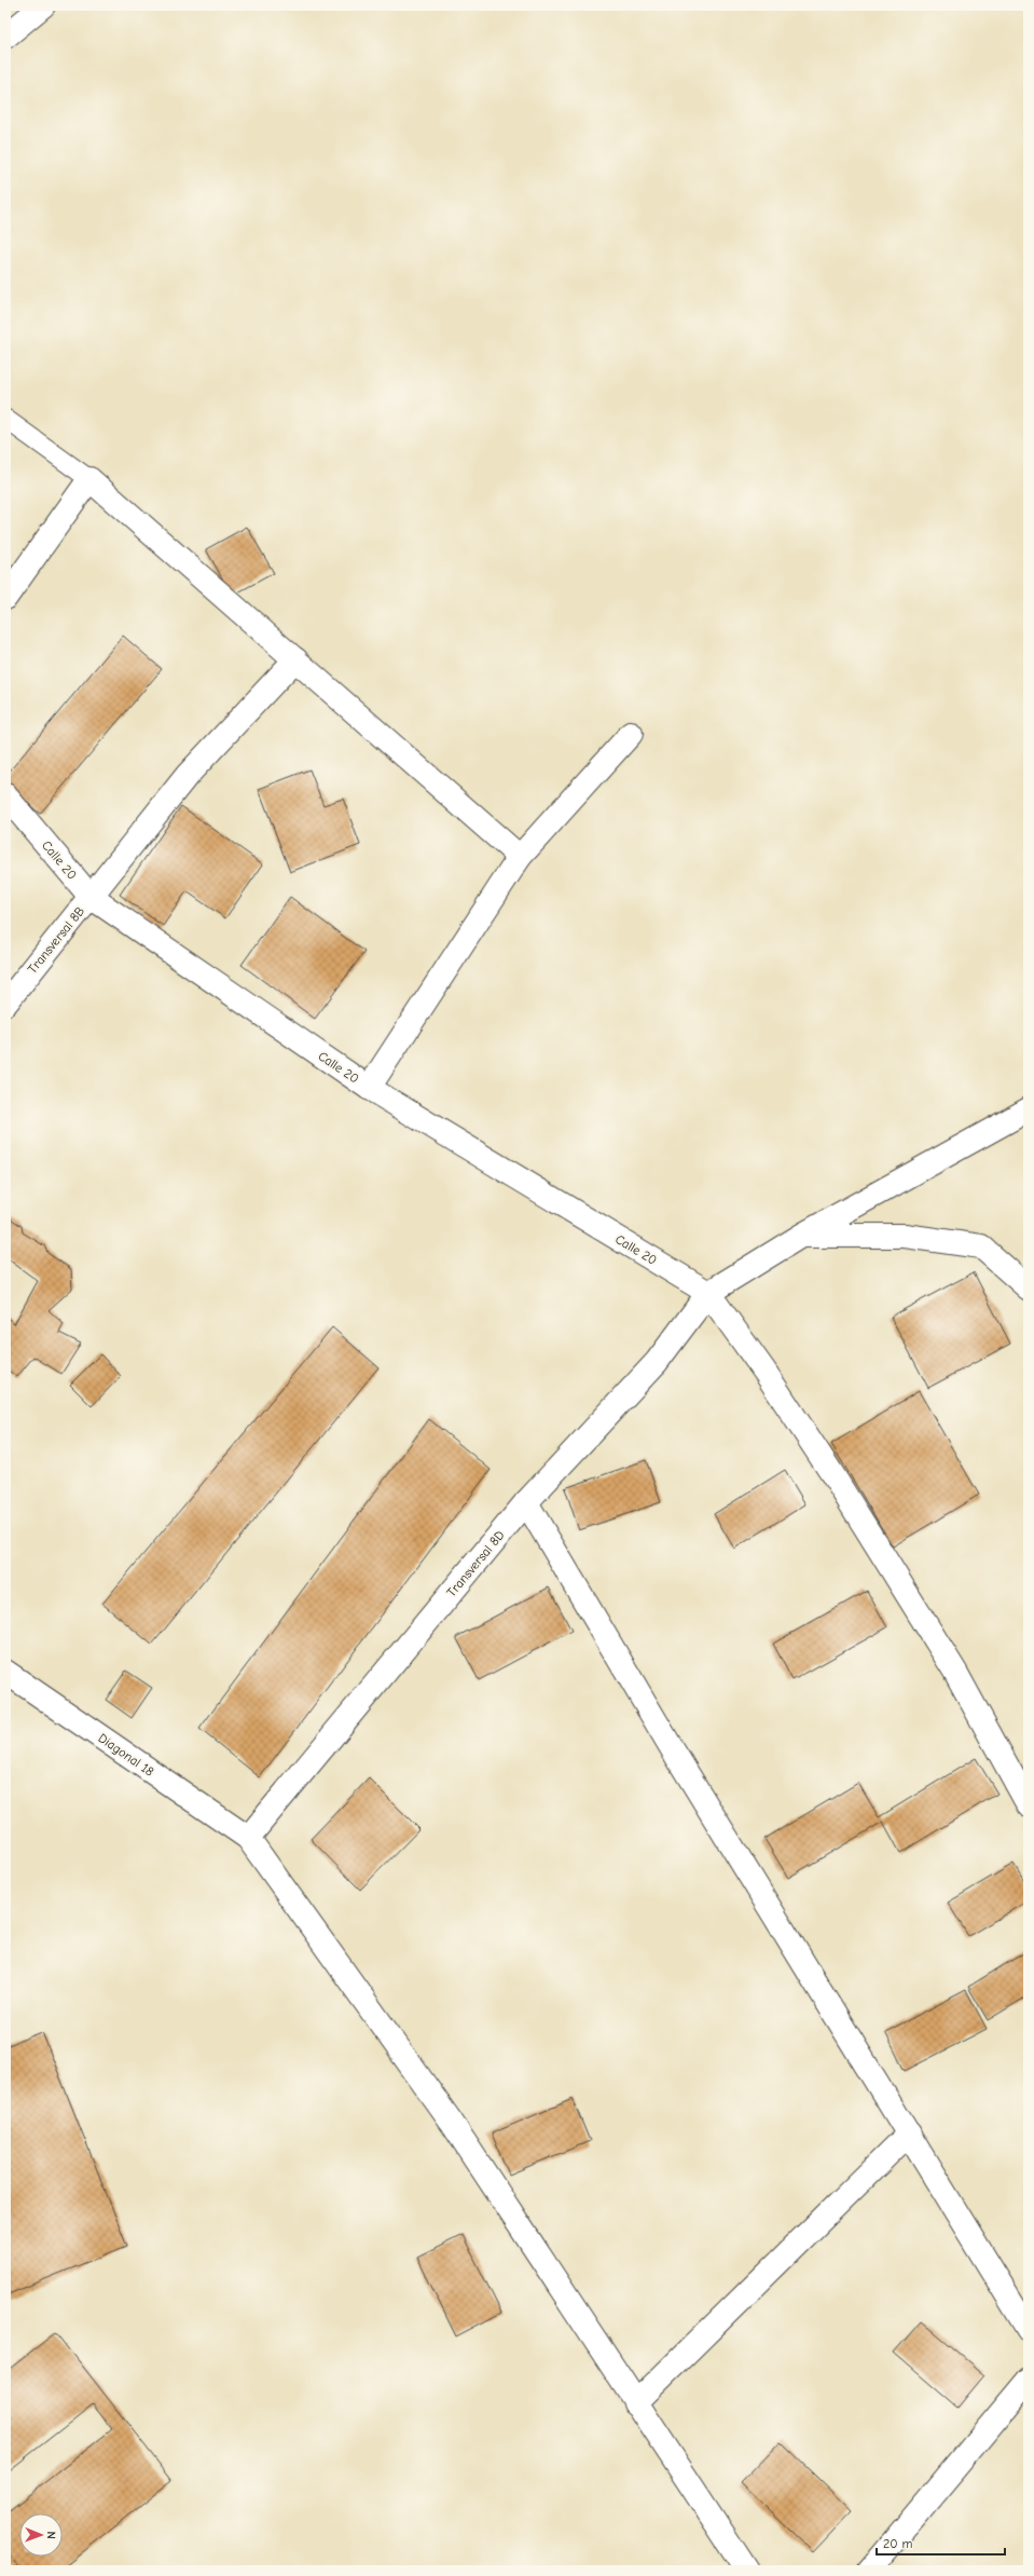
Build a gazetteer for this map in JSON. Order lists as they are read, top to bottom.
{
  "streets": {
    "street": [
      "Calle 20",
      "Transversal 8B",
      "Transversal 8D",
      "Diagonal 18"
    ]
  },
  "crossings": [
    ["Calle 20", "Transversal 8B"],
    ["Calle 20", "Transversal 8D"],
    ["Transversal 8D", "Diagonal 18"]
  ],
  "scale_bar": "20 m",
  "north": "right"
}
